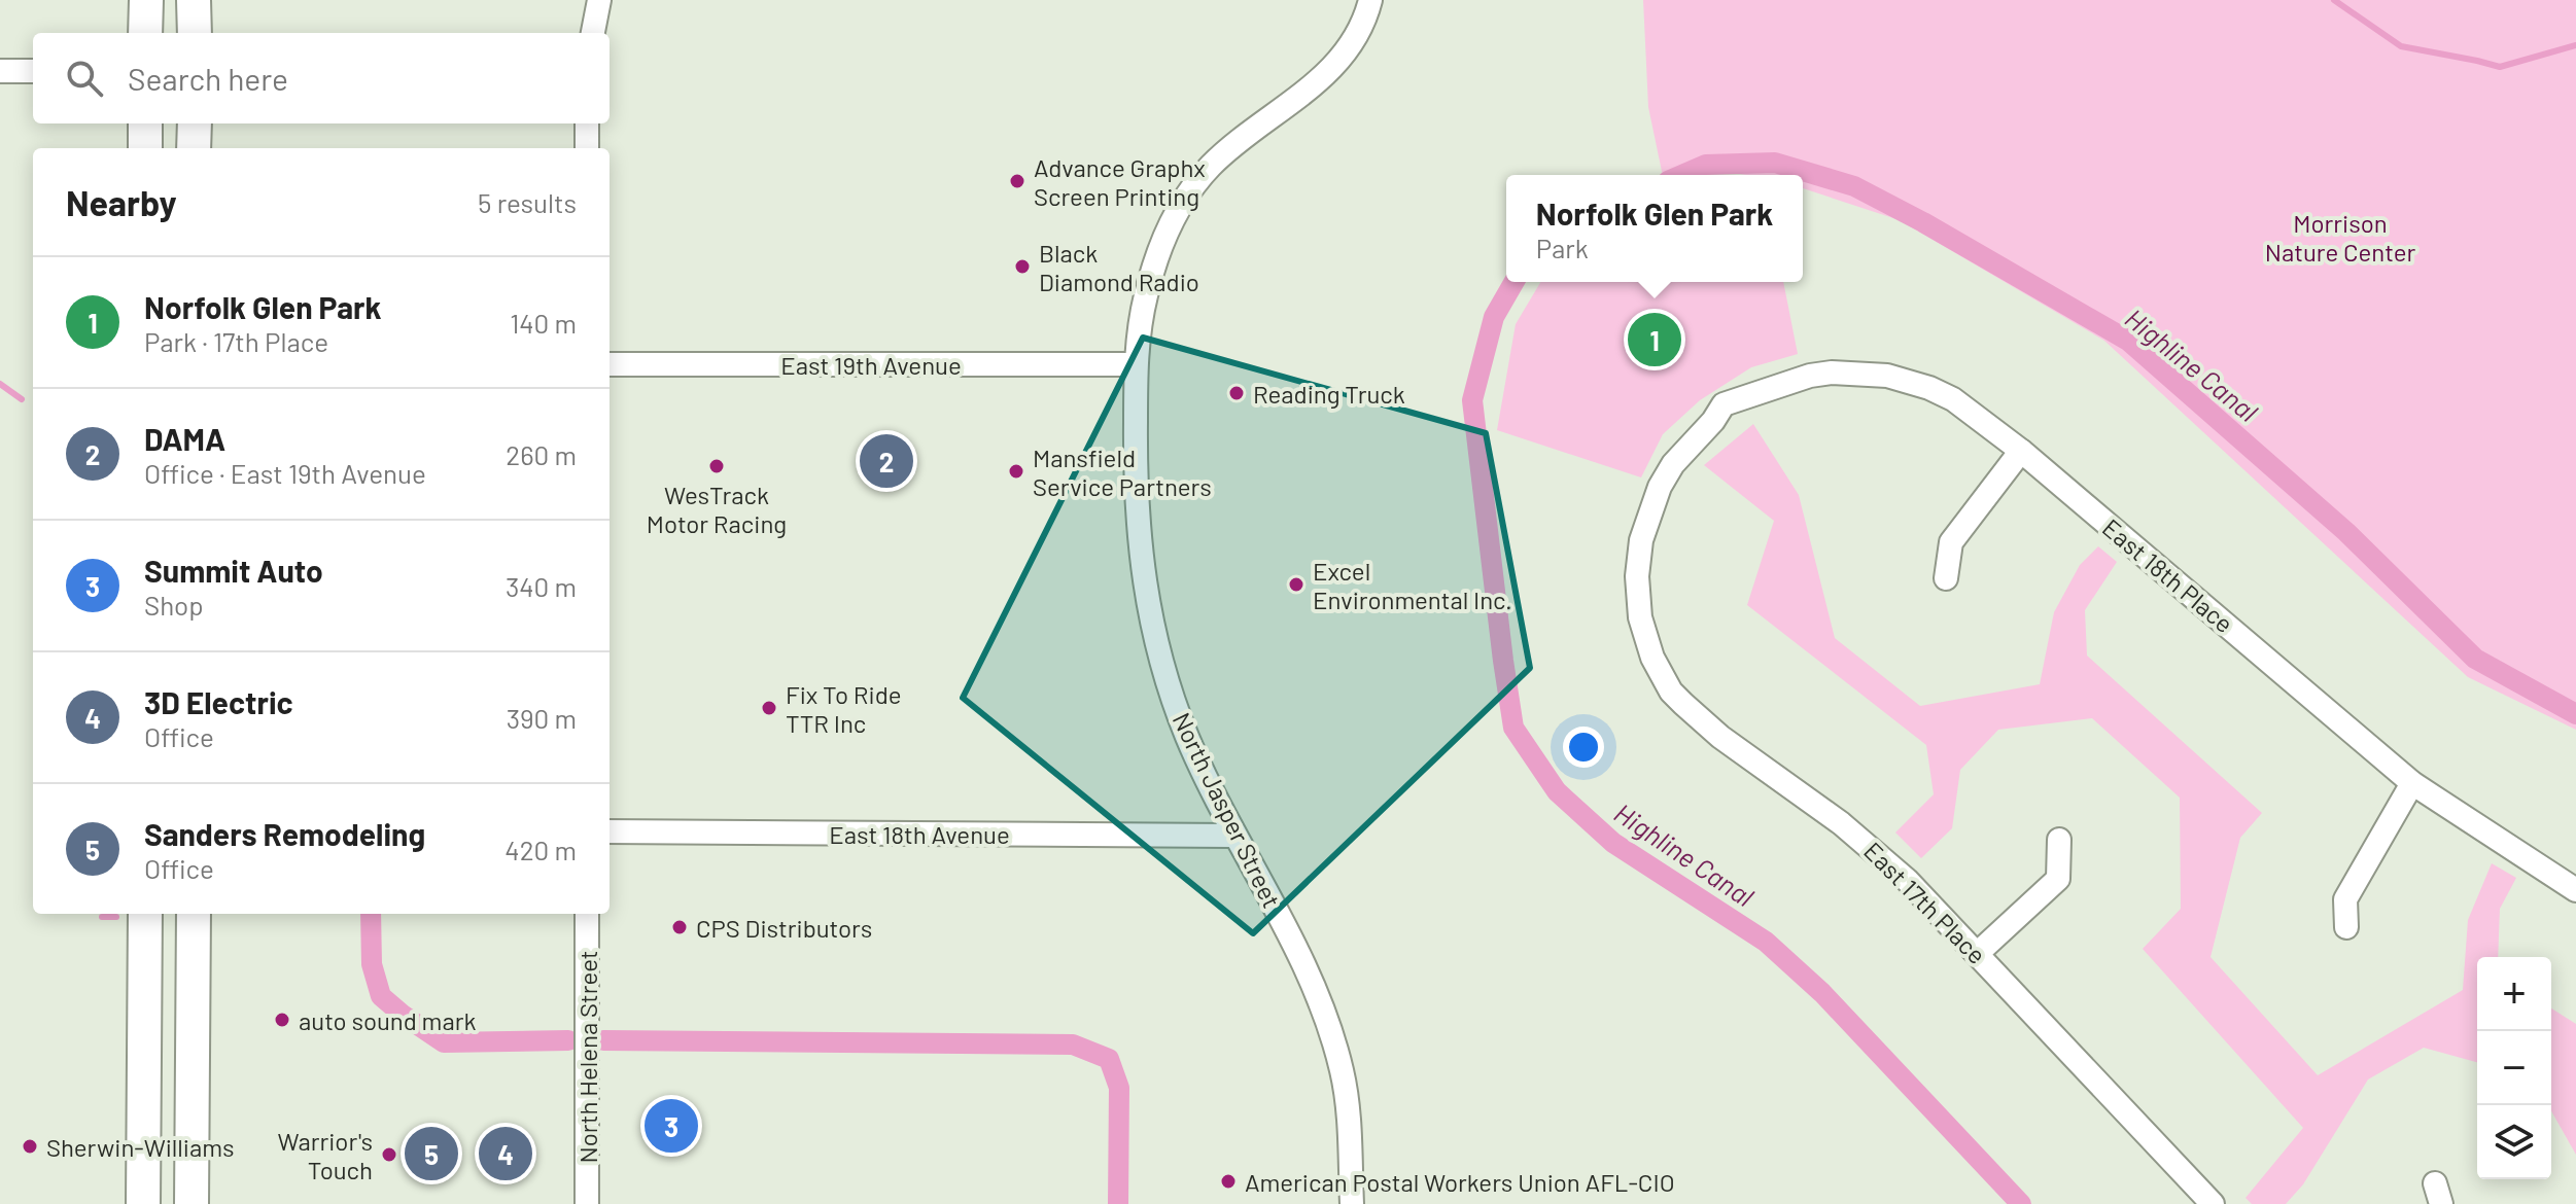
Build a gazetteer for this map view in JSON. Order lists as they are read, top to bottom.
{
  "streets": {
    "street": [
      "East 19th Avenue",
      "East 18th Place",
      "North Jasper Street",
      "East 18th Avenue",
      "East 17th Place",
      "North Helena Street"
    ]
  },
  "crossings": [
    ["East 19th Avenue", "North Jasper Street"],
    ["East 18th Place", "East 17th Place"],
    ["North Jasper Street", "East 18th Avenue"]
  ],
  "water": ["Highline Canal"],
  "parks": ["Morrison Nature Center"],
  "places": [
    "Advance Graphx Screen Printing",
    "Black Diamond Radio",
    "Reading Truck",
    "WesTrack Motor Racing",
    "Mansfield Service Partners",
    "Excel Environmental Inc.",
    "Fix To Ride TTR Inc",
    "CPS Distributors",
    "auto sound mark",
    "Sherwin-Williams",
    "Warrior's Touch",
    "American Postal Workers Union AFL-CIO"
  ],
  "page": {
    "search": "Search here",
    "heading": ["Nearby", "5 results"],
    "popup": ["Norfolk Glen Park", "Park"],
    "list": [
      {
        "mark": "1",
        "name": "Norfolk Glen Park",
        "note": "Park · 17th Place",
        "value": "140 m"
      },
      {
        "mark": "2",
        "name": "DAMA",
        "note": "Office · East 19th Avenue",
        "value": "260 m"
      },
      {
        "mark": "3",
        "name": "Summit Auto",
        "note": "Shop",
        "value": "340 m"
      },
      {
        "mark": "4",
        "name": "3D Electric",
        "note": "Office",
        "value": "390 m"
      },
      {
        "mark": "5",
        "name": "Sanders Remodeling",
        "note": "Office",
        "value": "420 m"
      }
    ],
    "pins": [
      "1",
      "2",
      "3",
      "4",
      "5"
    ],
    "map_buttons": ["+", "−"]
  }
}
